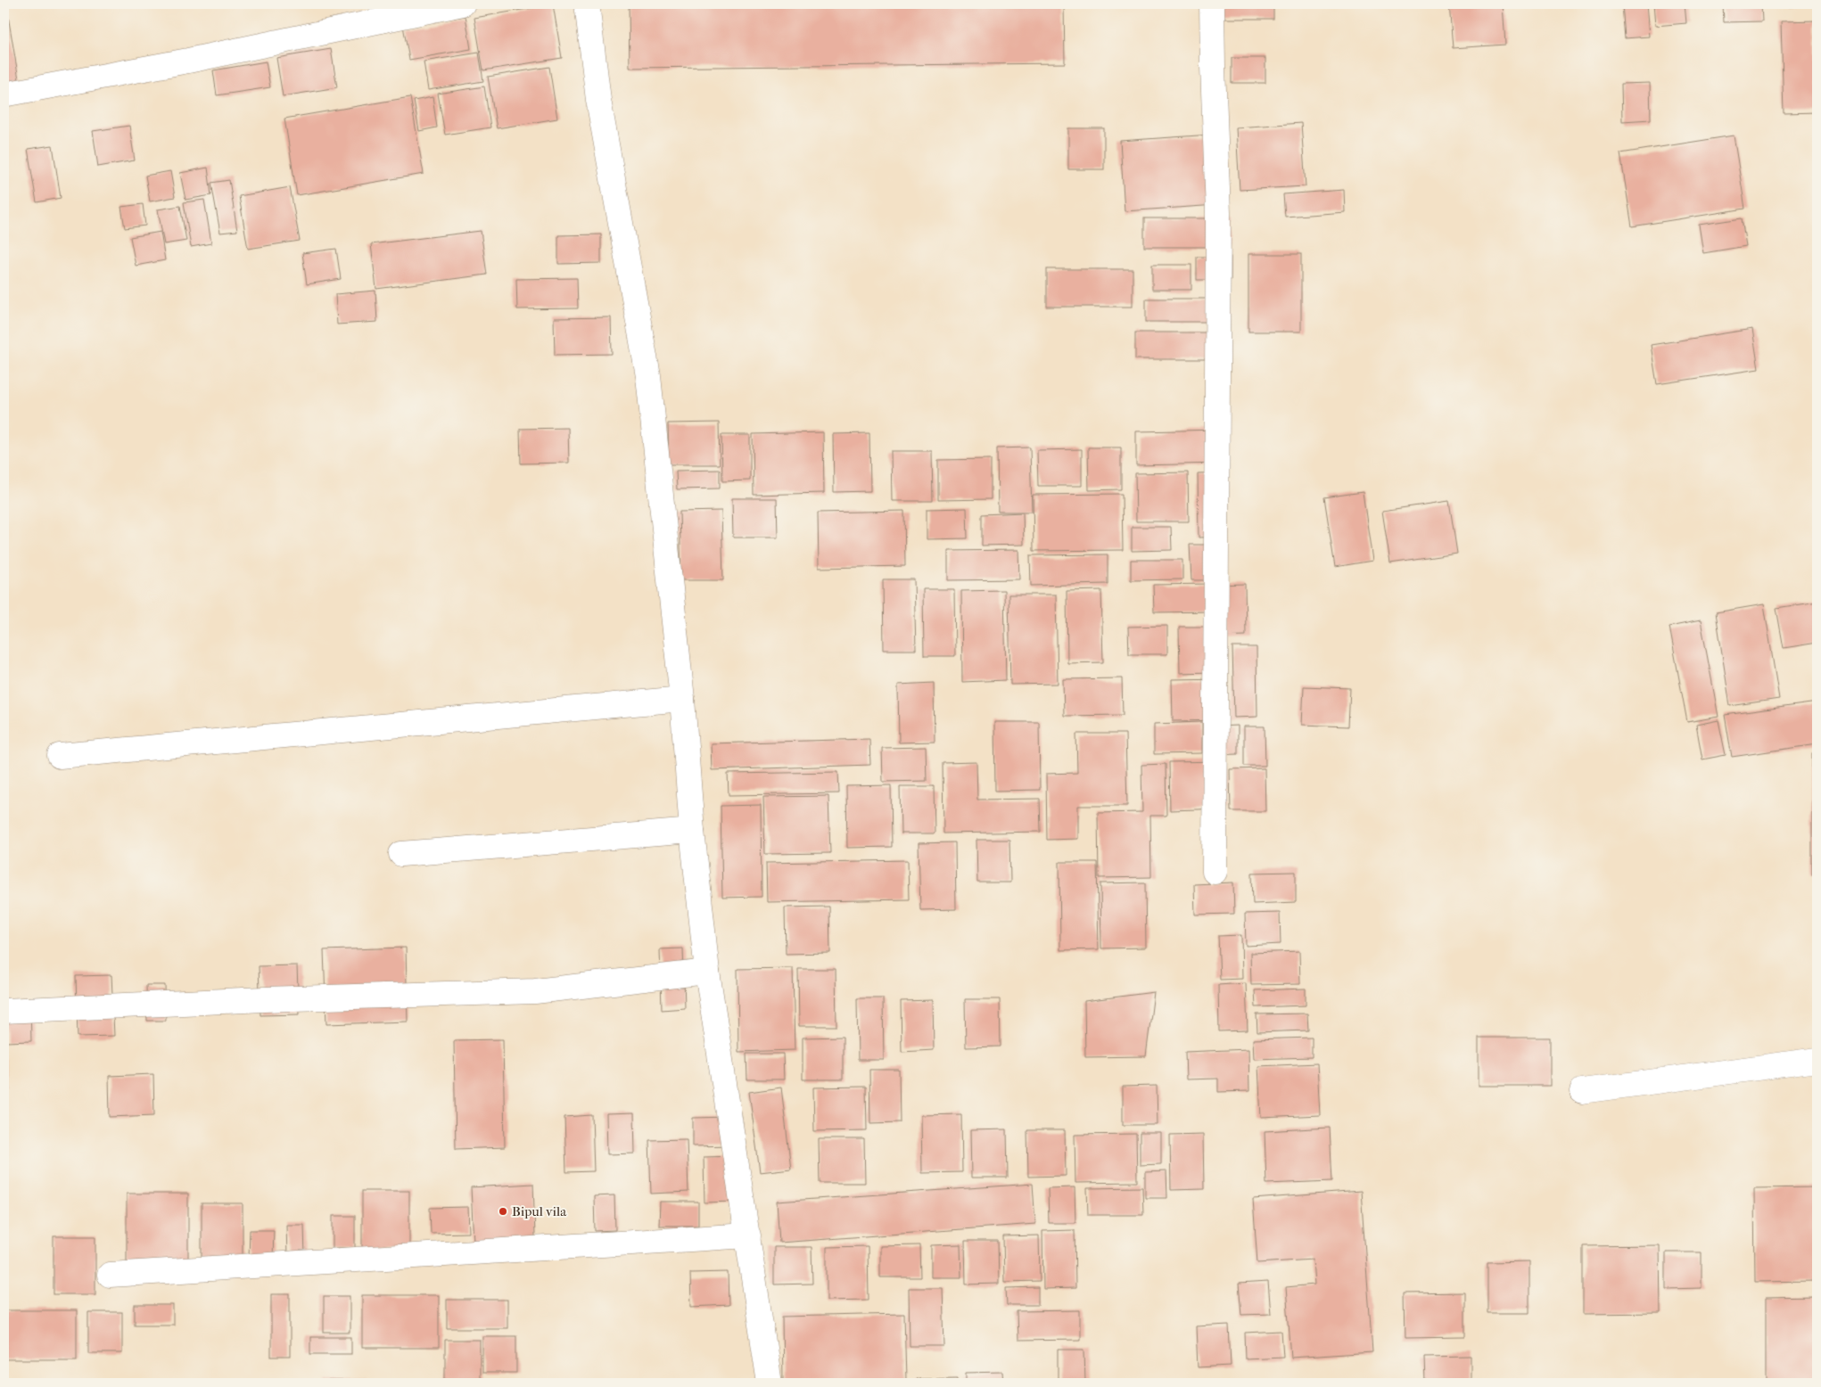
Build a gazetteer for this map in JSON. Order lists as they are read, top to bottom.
{
  "places": ["Bipul vila"]
}
